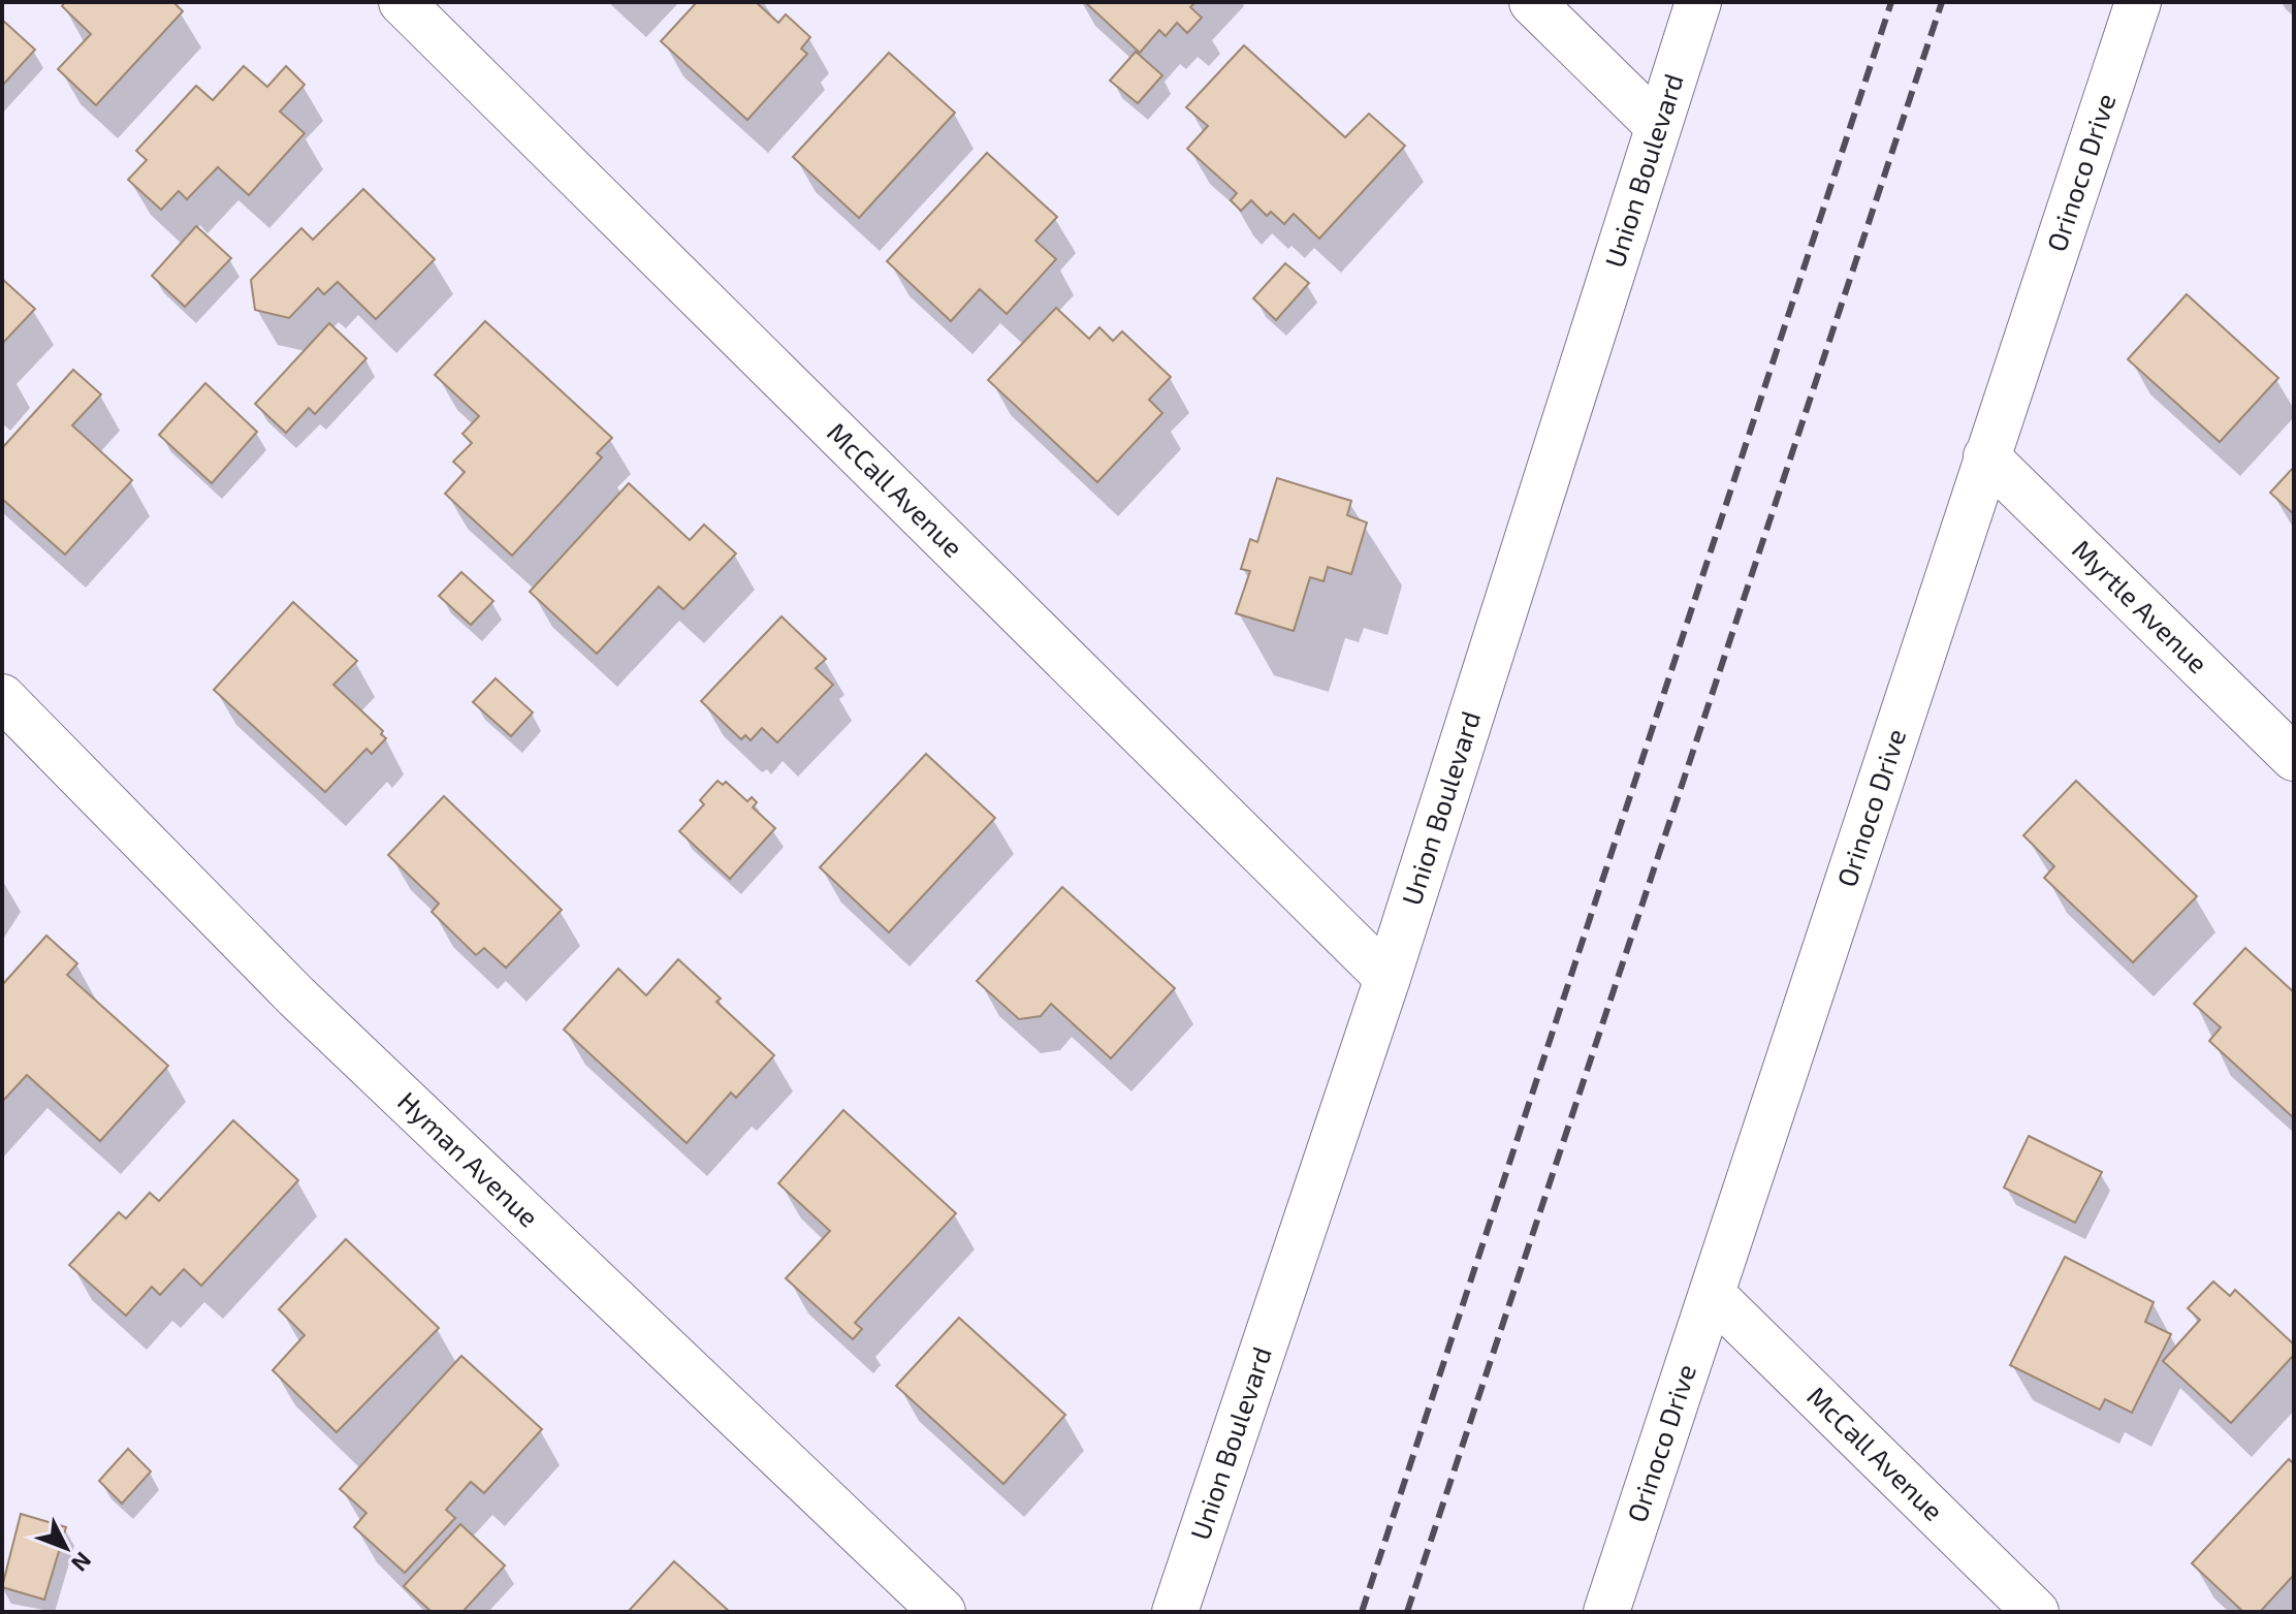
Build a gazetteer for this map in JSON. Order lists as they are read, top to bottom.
{
  "streets": {
    "street": [
      "Union Boulevard",
      "Orinoco Drive",
      "McCall Avenue",
      "Myrtle Avenue",
      "Hyman Avenue"
    ]
  },
  "crossings": [
    ["Union Boulevard", "McCall Avenue"],
    ["Orinoco Drive", "McCall Avenue"],
    ["Orinoco Drive", "Myrtle Avenue"]
  ],
  "north": "bottom right"
}
